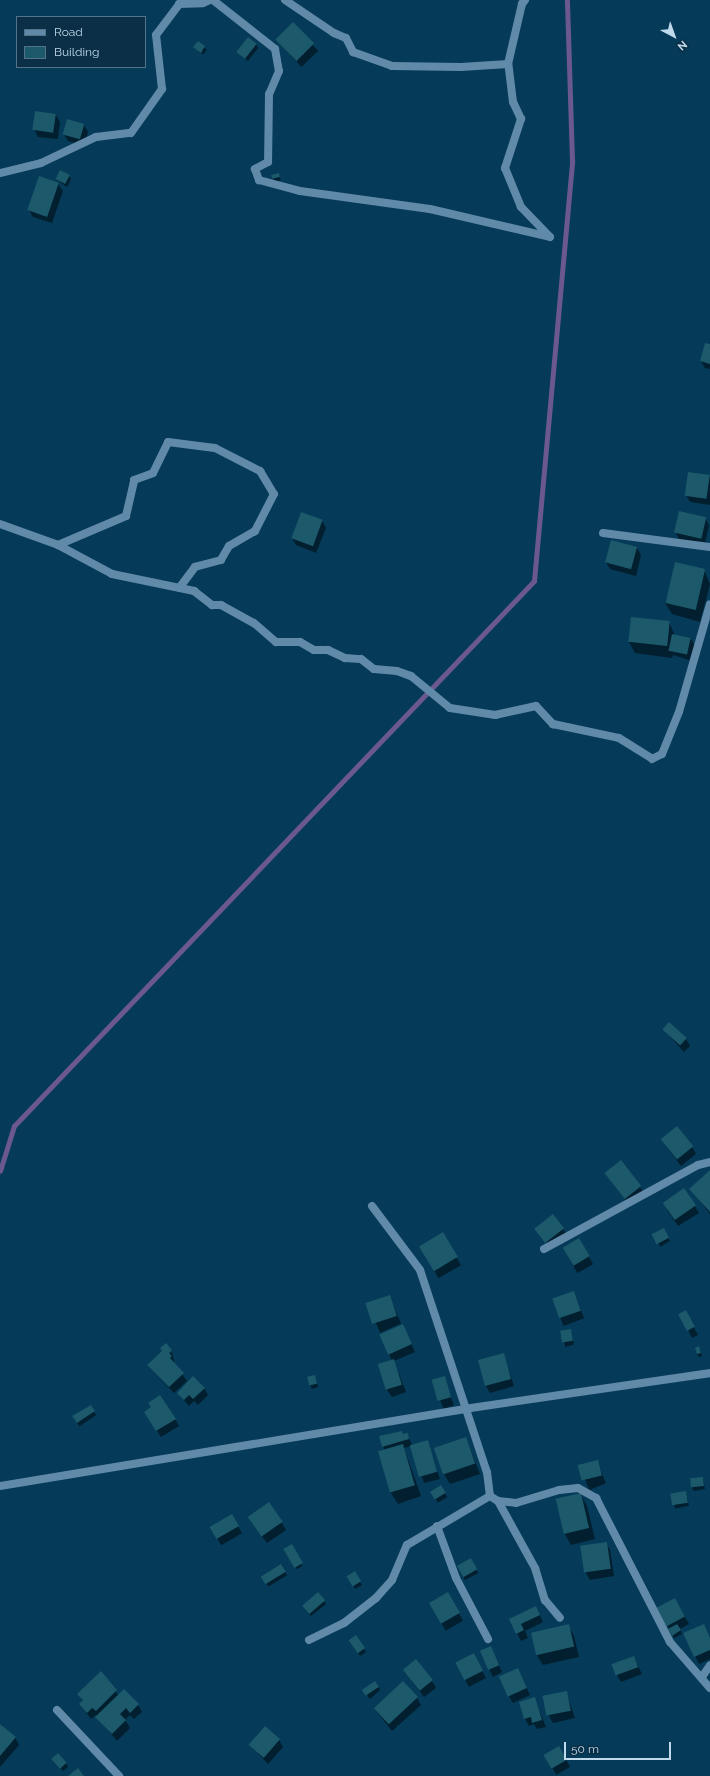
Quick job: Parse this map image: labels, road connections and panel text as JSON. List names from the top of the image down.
{
  "legend": ["Road", "Building"],
  "scale_bar": "50 m",
  "north": "bottom right"
}
